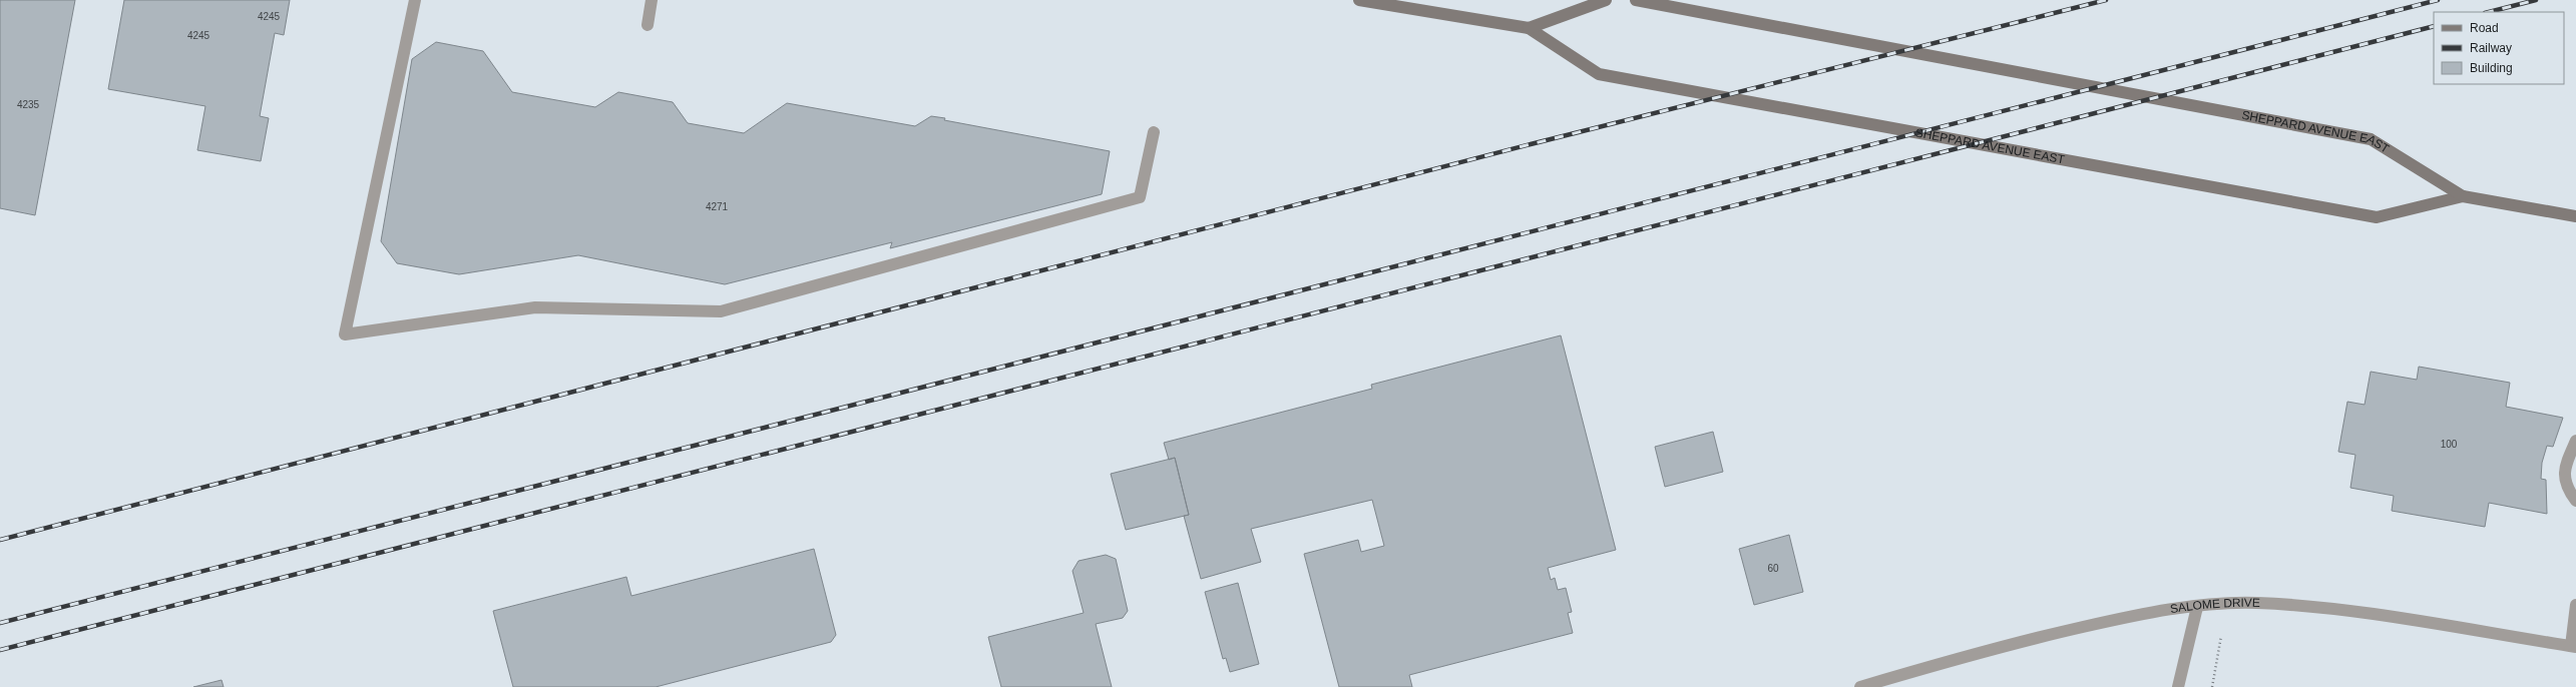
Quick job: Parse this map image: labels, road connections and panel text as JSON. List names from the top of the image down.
{
  "streets": {
    "main road": ["SHEPPARD AVENUE EAST"],
    "street": ["SALOME DRIVE"]
  },
  "house_numbers": [
    "4245",
    "4245",
    "4235",
    "4271",
    "100",
    "60"
  ],
  "legend": ["Road", "Railway", "Building"]
}
